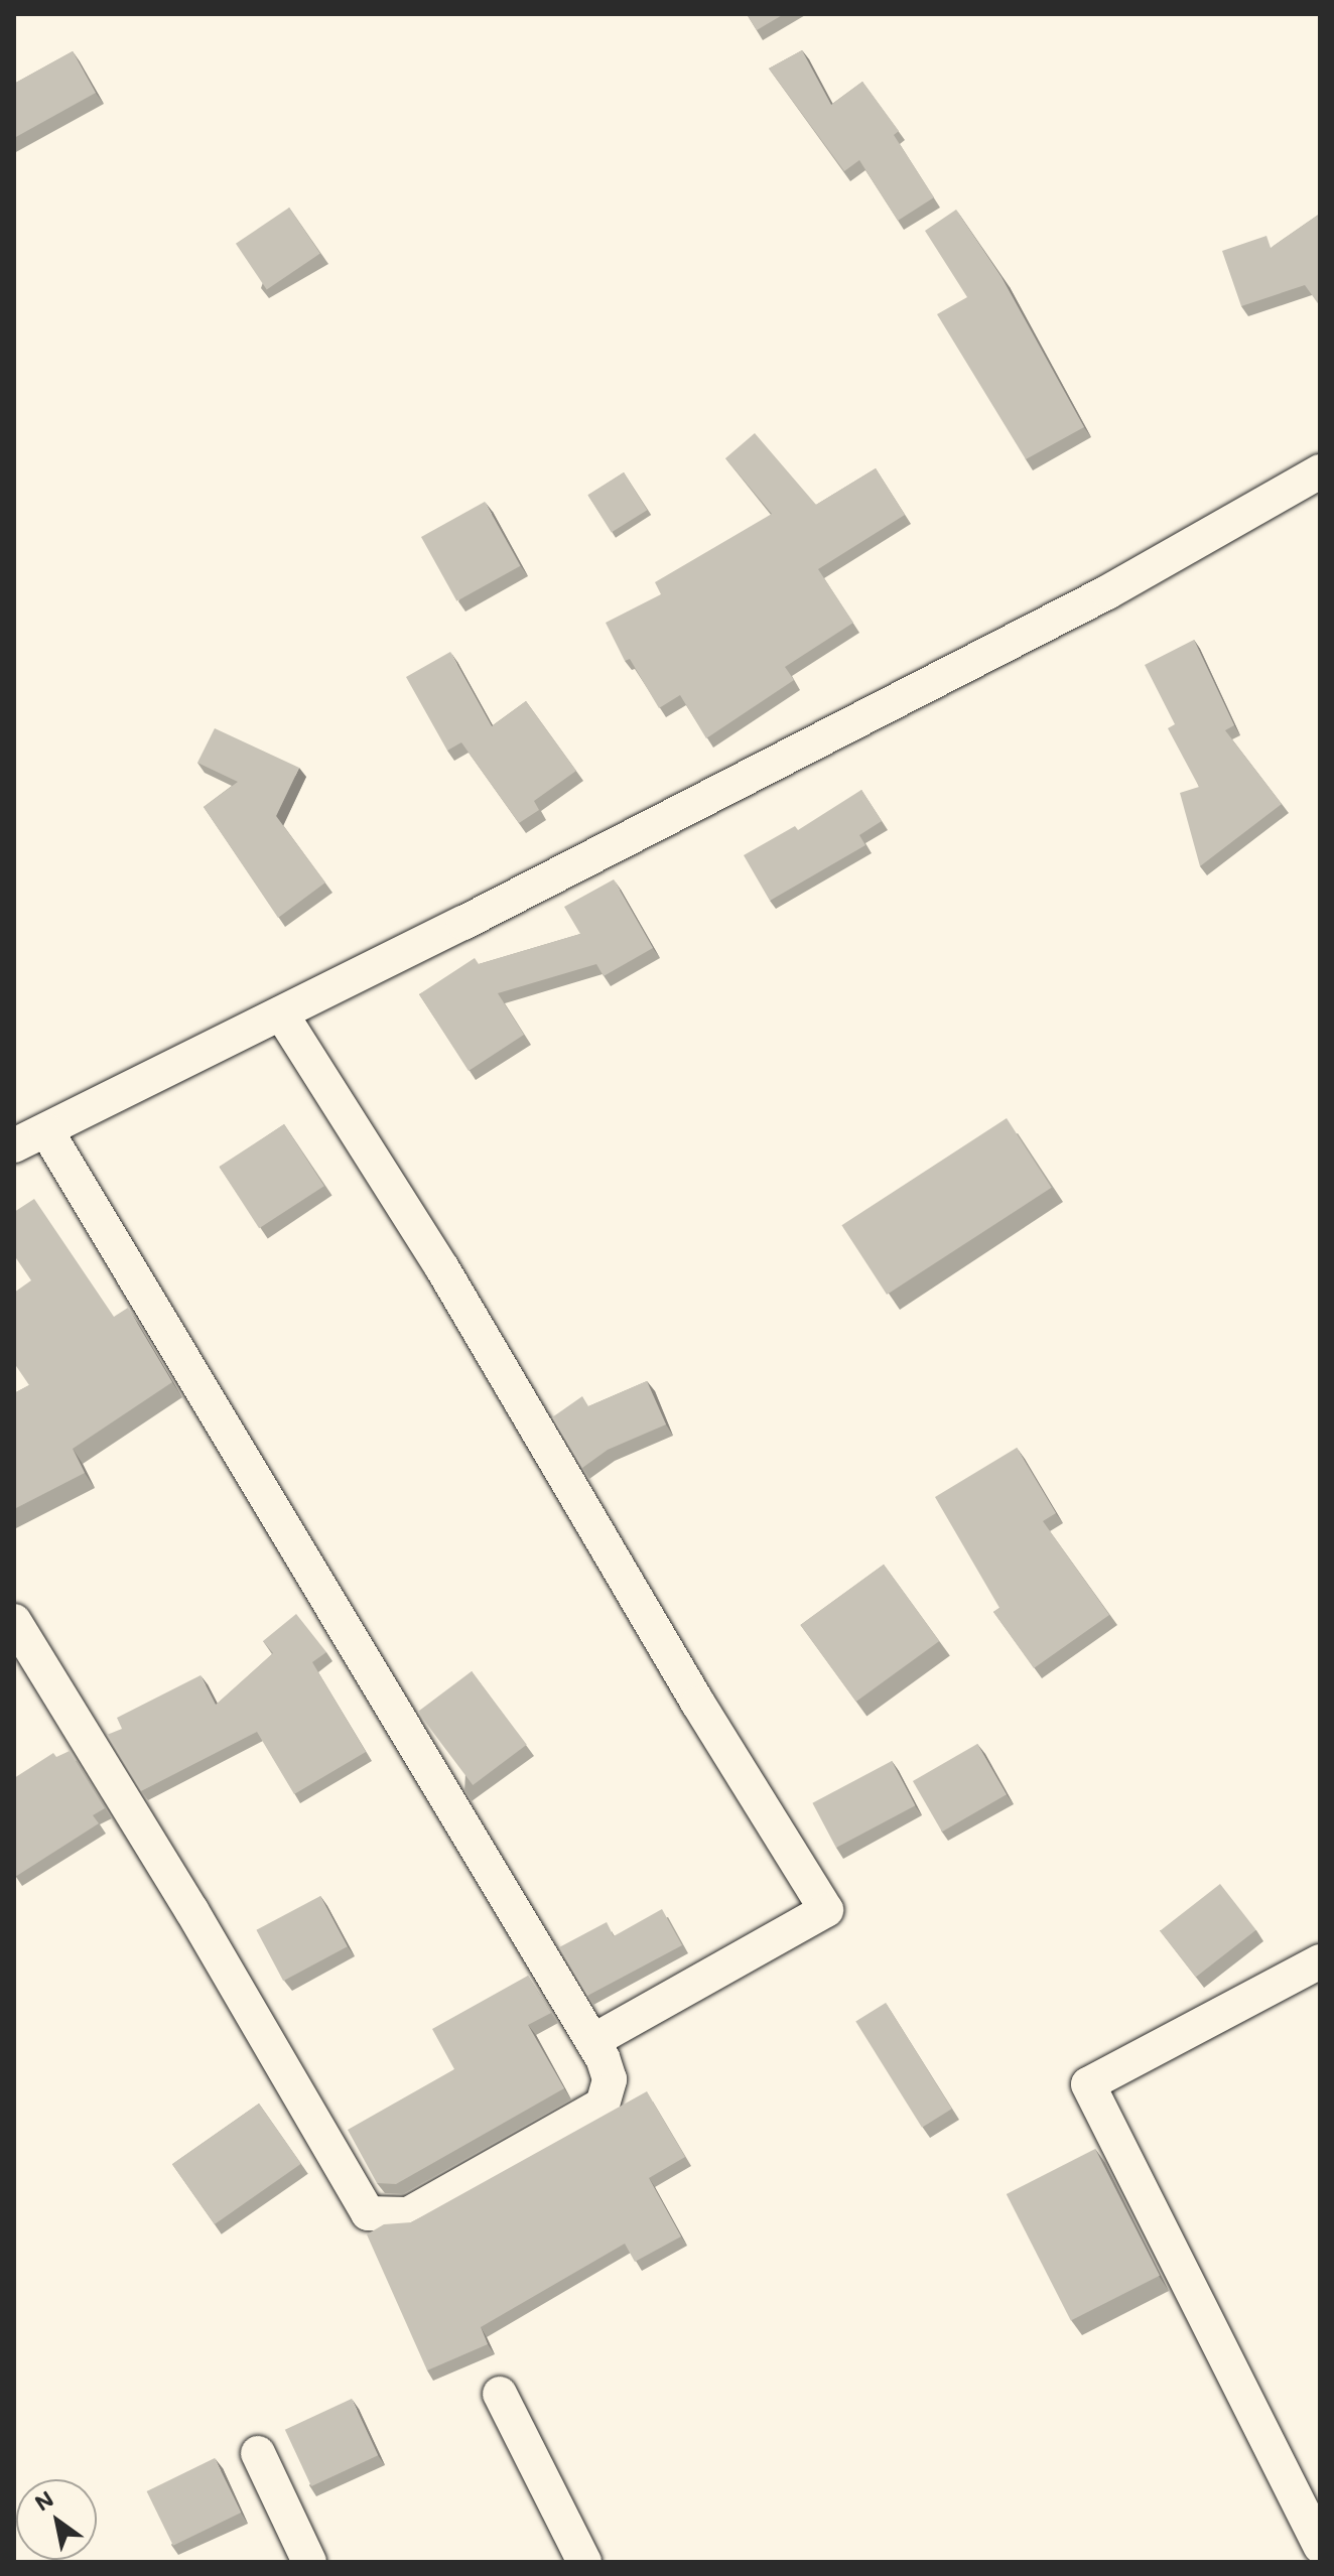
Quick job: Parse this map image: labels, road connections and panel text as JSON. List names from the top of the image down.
{
  "north": "top left"
}
